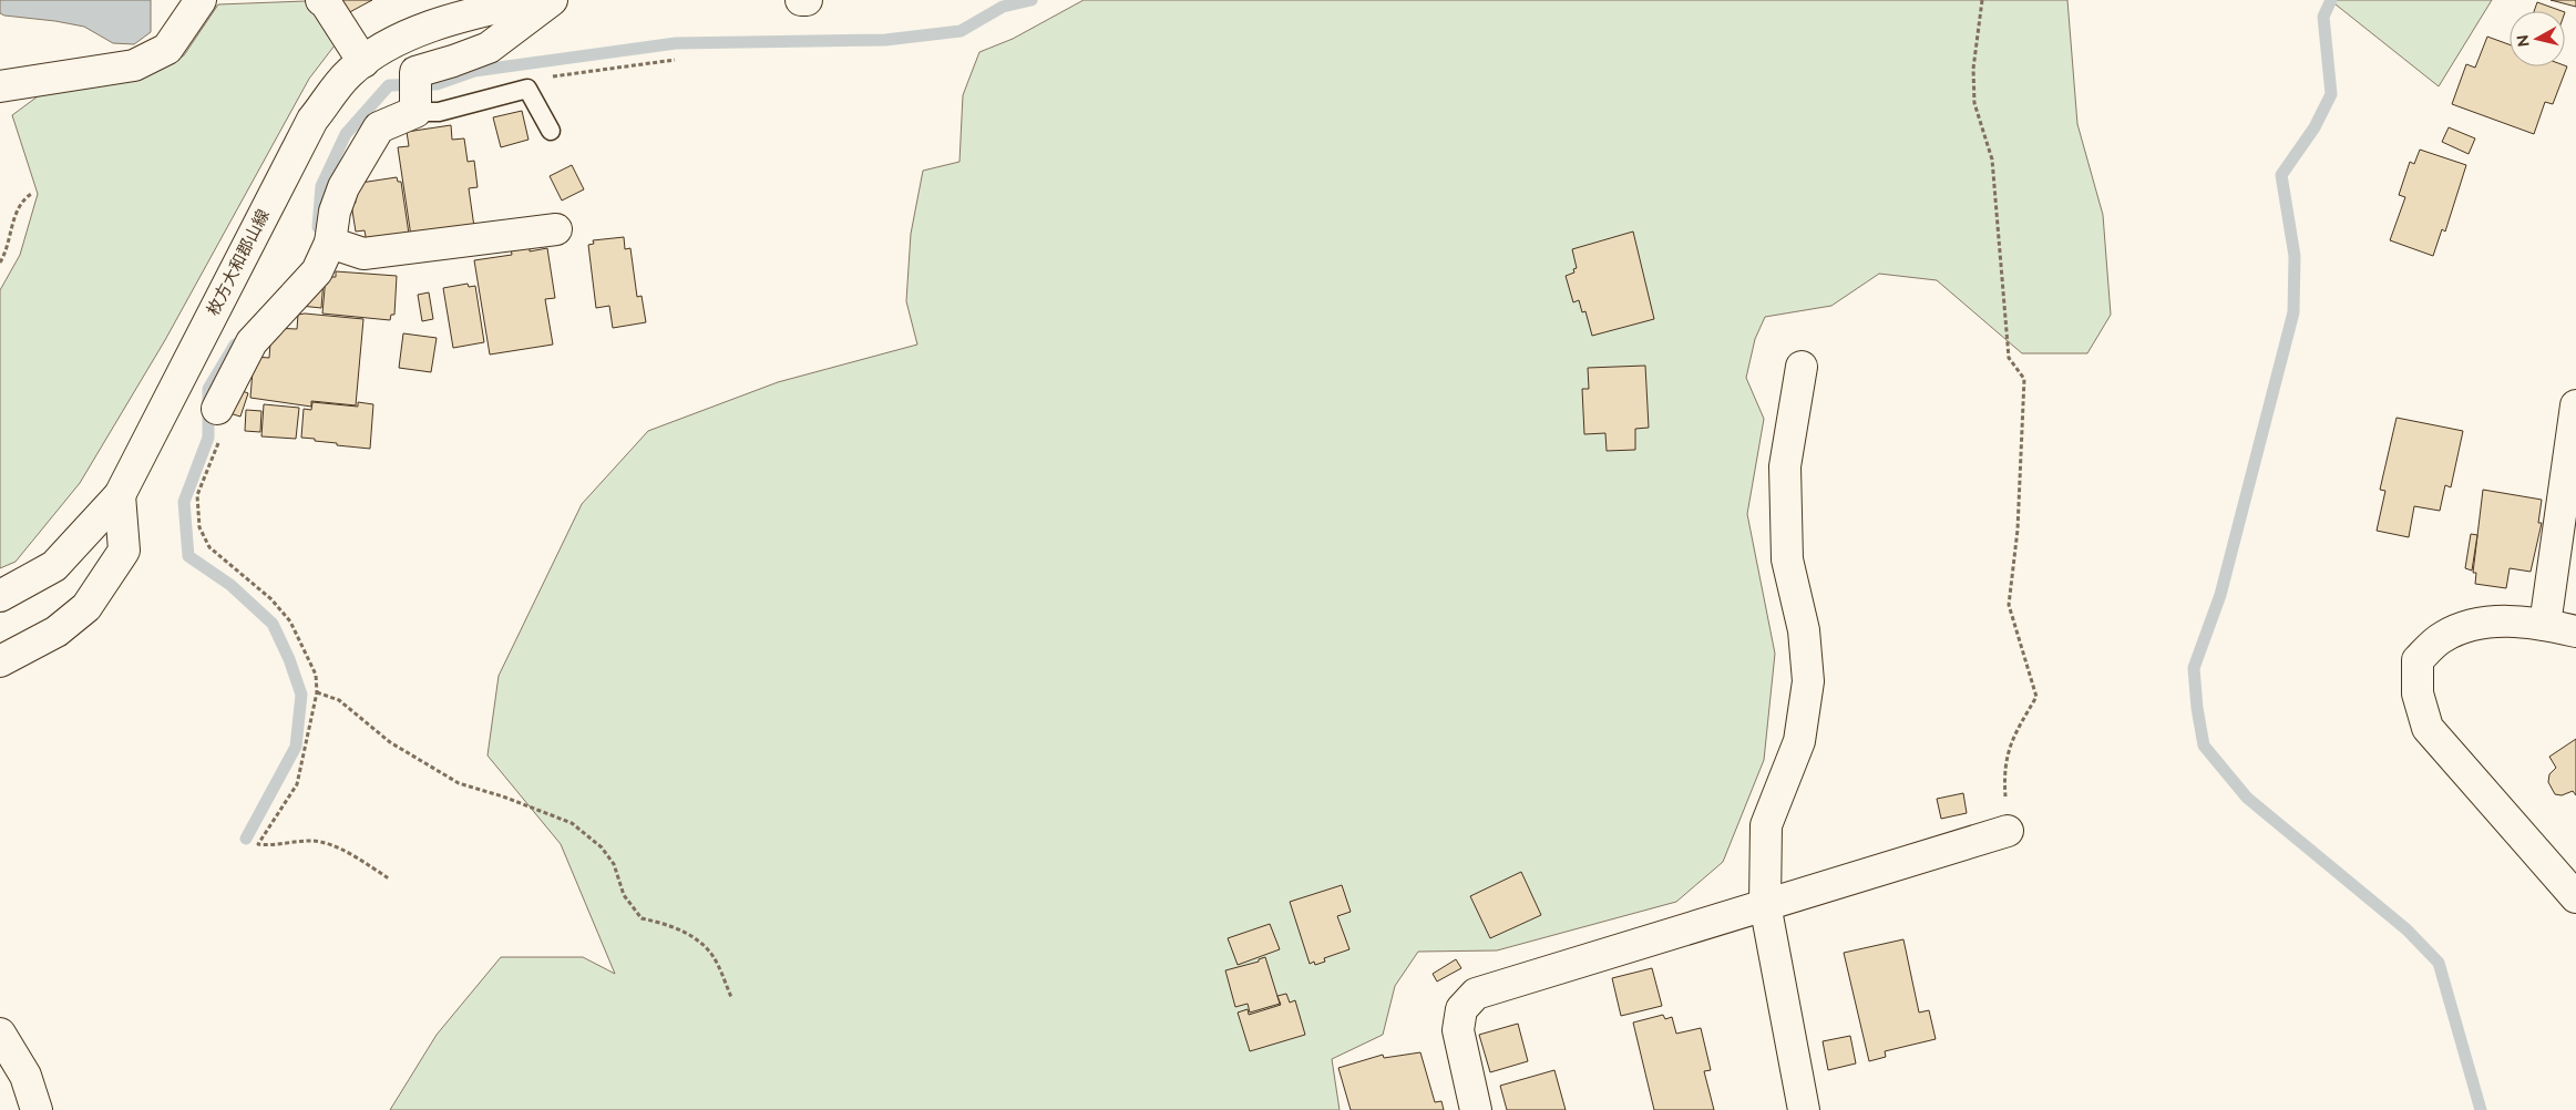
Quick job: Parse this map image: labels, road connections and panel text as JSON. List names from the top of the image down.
{
  "streets": {
    "street": ["枚方大和郡山線"]
  },
  "north": "left"
}
